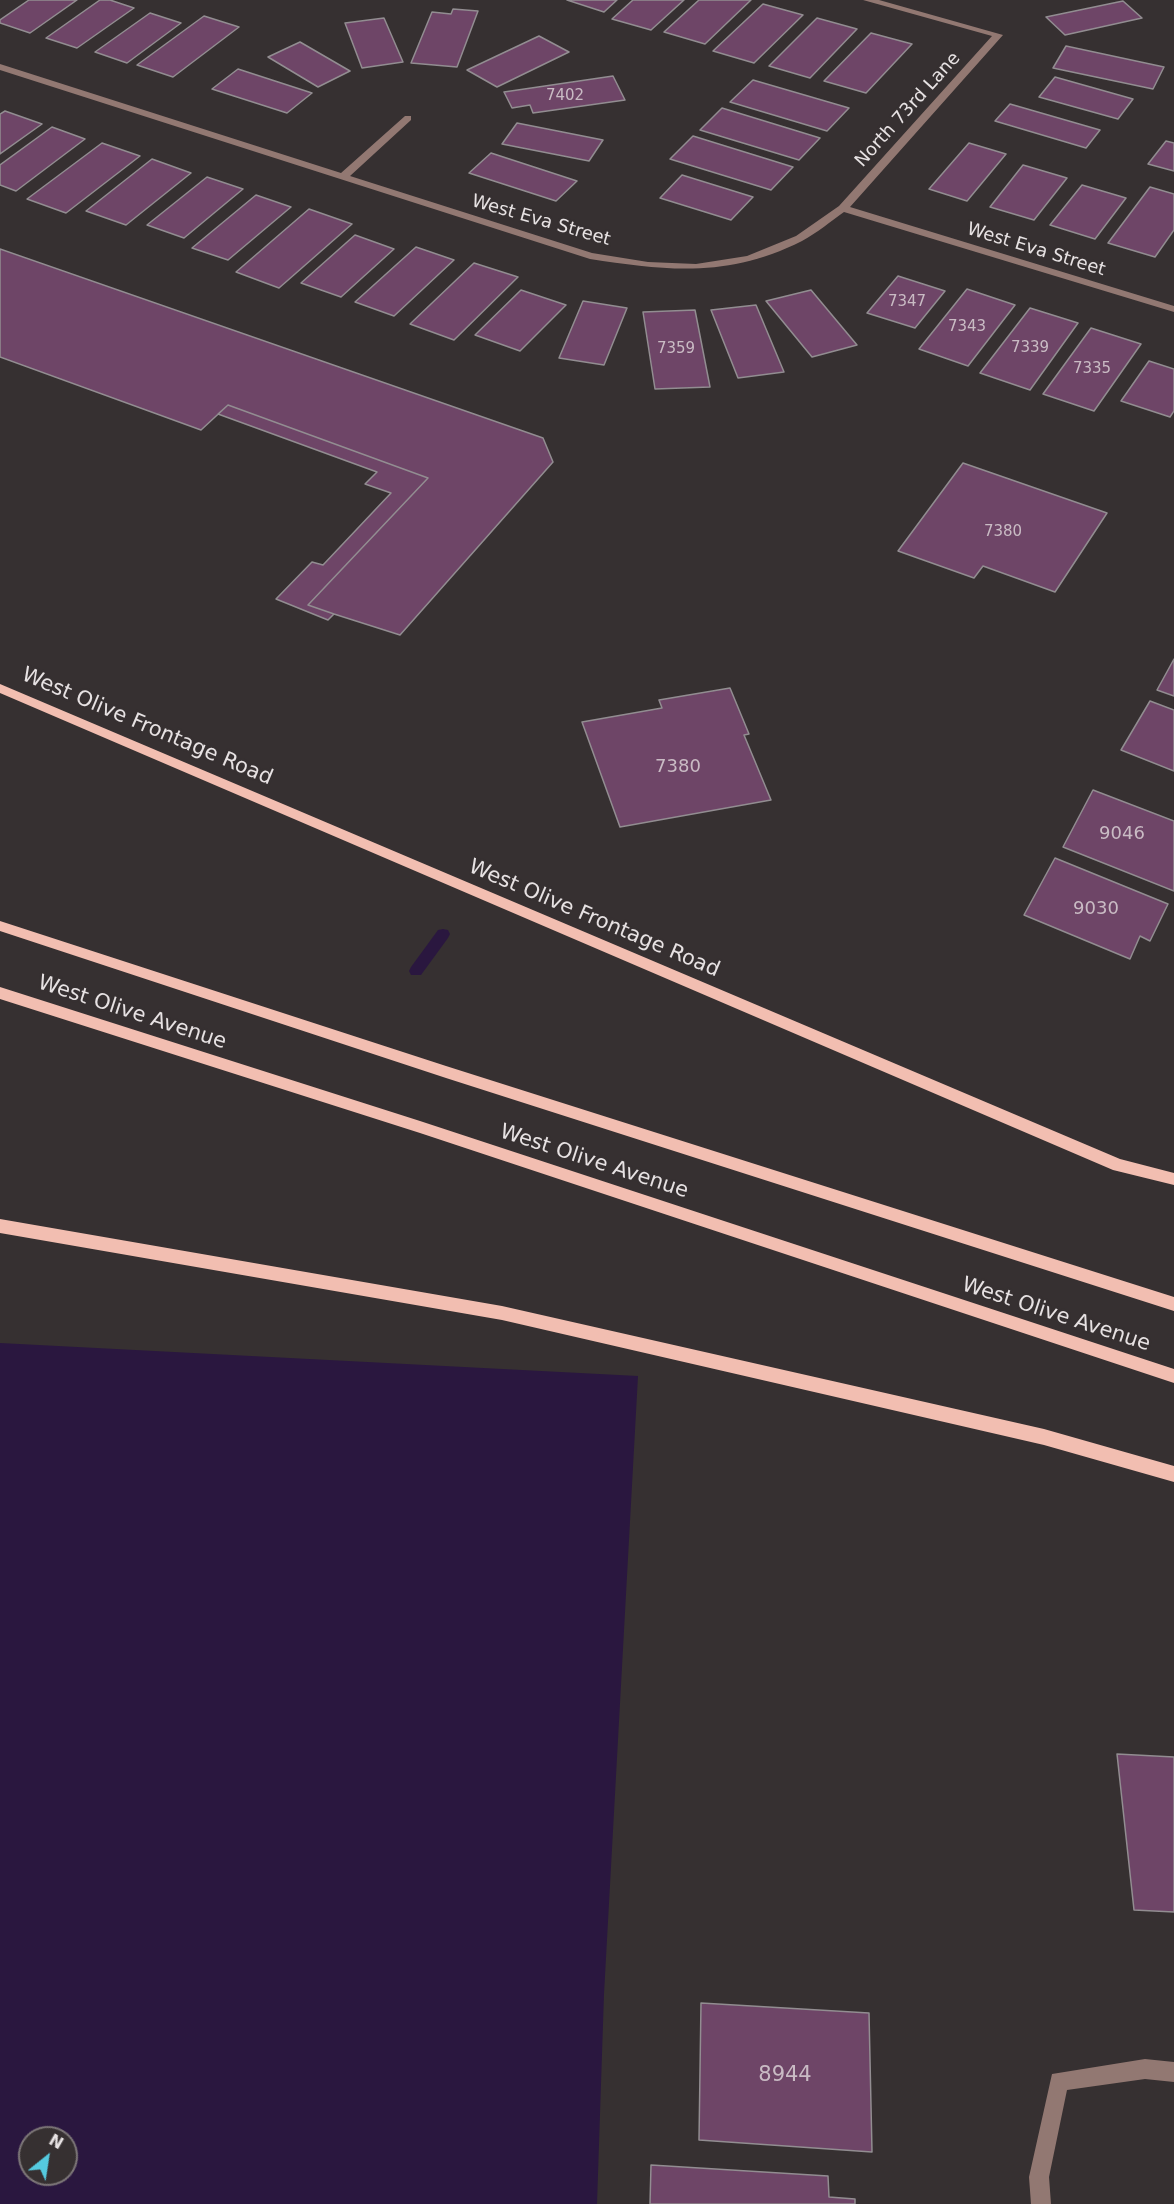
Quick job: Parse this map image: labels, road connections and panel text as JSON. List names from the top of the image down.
{
  "streets": {
    "main road": ["West Olive Frontage Road", "West Olive Avenue"],
    "street": ["North 73rd Lane", "West Eva Street"]
  },
  "crossings": [
    ["North 73rd Lane", "West Eva Street"]
  ],
  "house_numbers": [
    "7402",
    "7347",
    "7343",
    "7339",
    "7359",
    "7335",
    "7380",
    "7380",
    "9046",
    "9030",
    "8944"
  ],
  "north": "top right"
}
